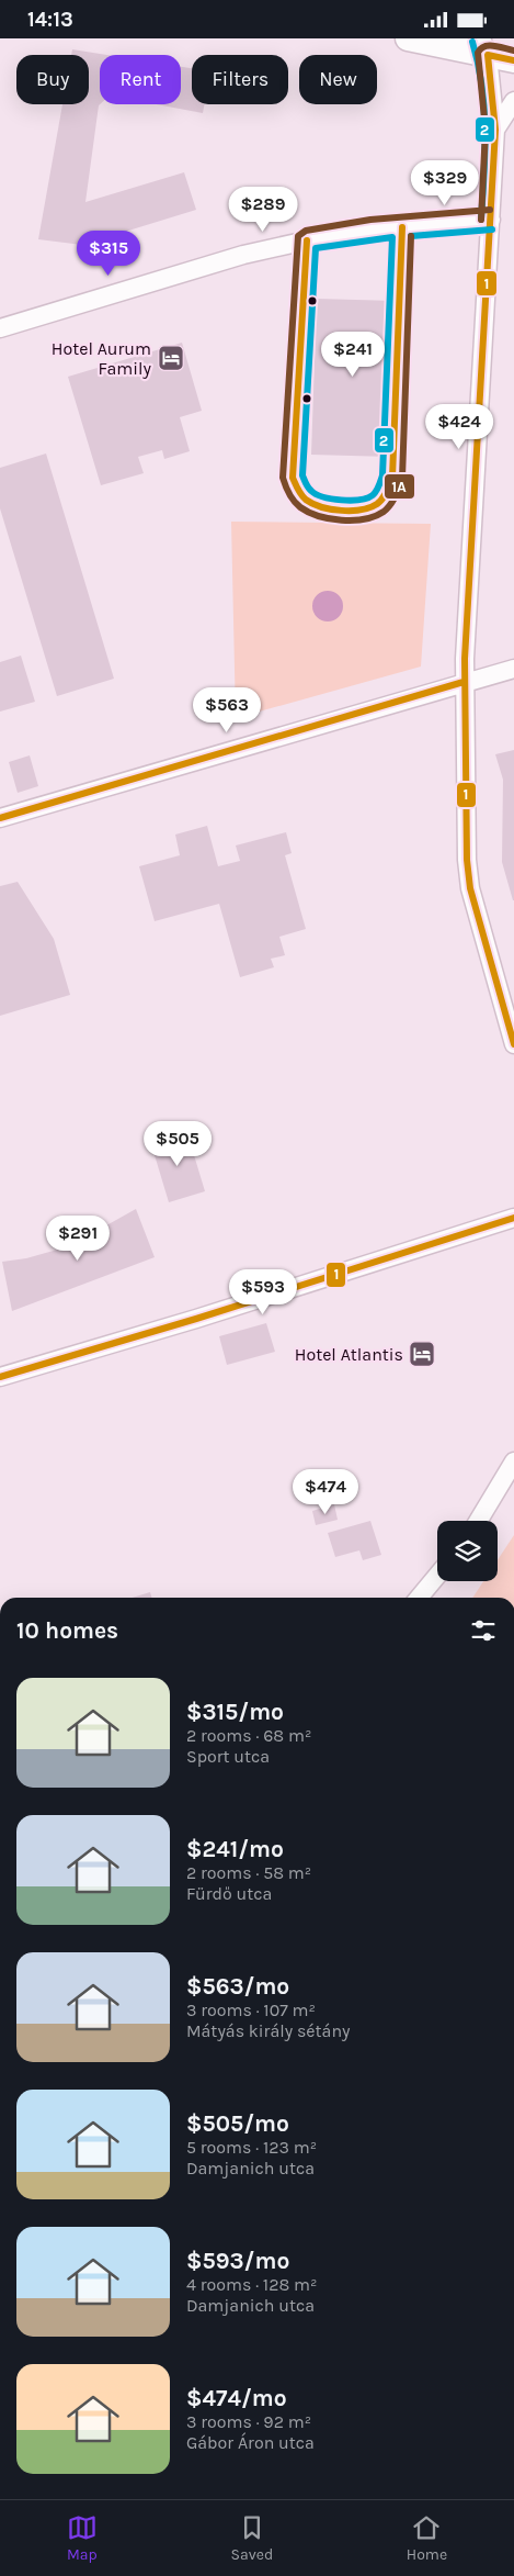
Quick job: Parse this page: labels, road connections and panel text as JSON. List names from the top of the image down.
{
  "places": {
    "hotel": ["Hotel Aurum Family", "Hotel Atlantis"]
  },
  "lines": ["transit line 2", "transit line 1A", "transit line 1"],
  "page": {
    "status": "14:13",
    "chip": [
      "Buy",
      "Rent",
      "Filters",
      "New"
    ],
    "price": [
      "$329",
      "$289",
      "$315",
      "$241",
      "$424",
      "$563",
      "$505",
      "$291",
      "$593",
      "$474"
    ],
    "heading": "10 homes",
    "list": [
      {
        "name": "$315/mo",
        "note": "2 rooms · 68 m² · Sport utca"
      },
      {
        "name": "$241/mo",
        "note": "2 rooms · 58 m² · Fürdő utca"
      },
      {
        "name": "$563/mo",
        "note": "3 rooms · 107 m² · Mátyás király sétány"
      },
      {
        "name": "$505/mo",
        "note": "5 rooms · 123 m² · Damjanich utca"
      },
      {
        "name": "$593/mo",
        "note": "4 rooms · 128 m² · Damjanich utca"
      },
      {
        "name": "$474/mo",
        "note": "3 rooms · 92 m² · Gábor Áron utca"
      }
    ],
    "tabs": ["Map", "Saved", "Home"]
  }
}
